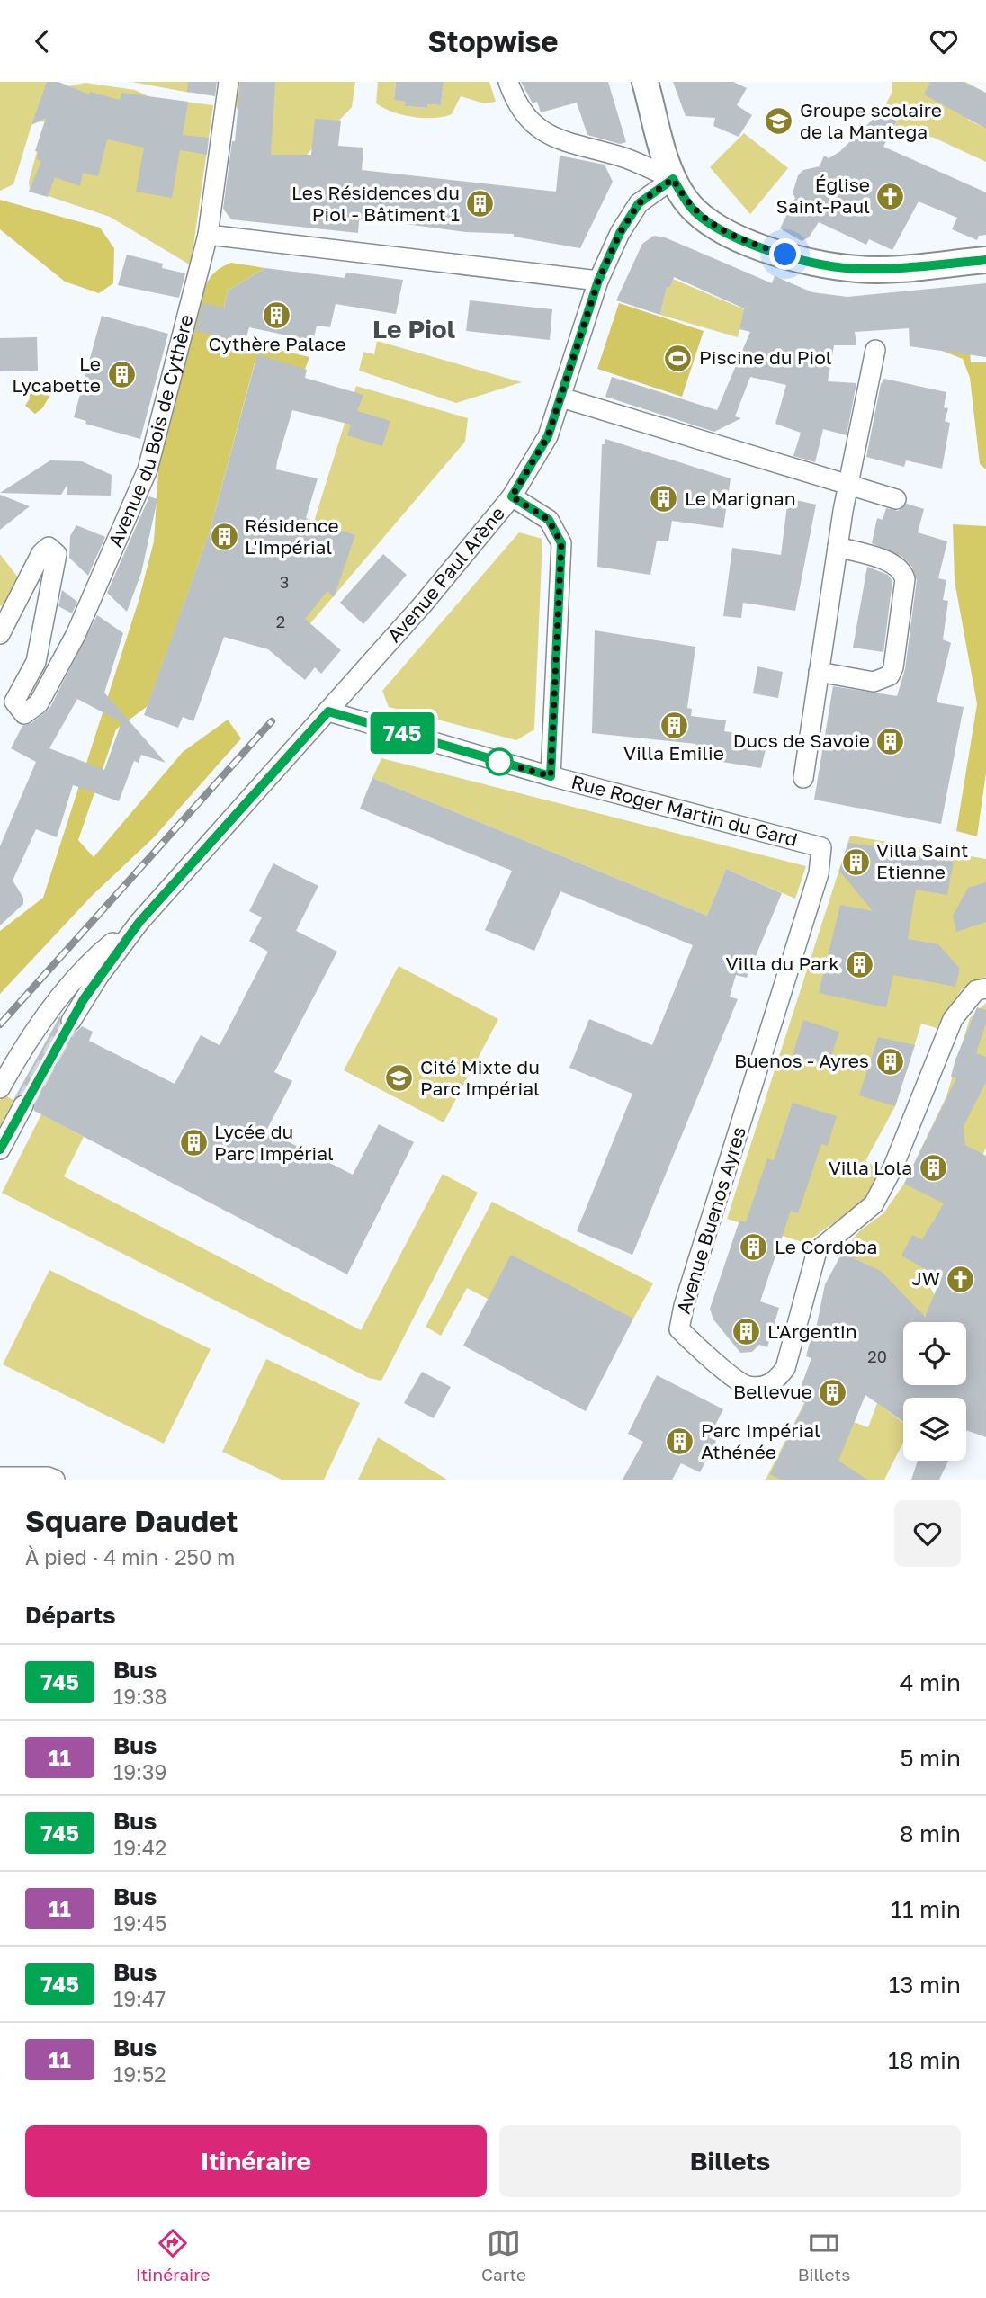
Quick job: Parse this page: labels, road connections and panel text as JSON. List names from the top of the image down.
{
  "streets": {
    "street": [
      "Avenue du Bois de Cythère",
      "Avenue Paul Arène",
      "Rue Roger Martin du Gard",
      "Avenue Buenos Ayres"
    ]
  },
  "crossings": [
    ["Avenue Paul Arène", "Rue Roger Martin du Gard"],
    ["Rue Roger Martin du Gard", "Avenue Buenos Ayres"]
  ],
  "districts": ["Le Piol"],
  "places": {
    "school or university": ["Groupe scolaire de la Mantega", "Cité Mixte du Parc Impérial"],
    "church": ["Église Saint-Paul", "JW"],
    "building": [
      "Les Résidences du Piol - Bâtiment 1",
      "Cythère Palace",
      "Le Lycabette",
      "Le Marignan",
      "Résidence L'Impérial",
      "Villa Emilie",
      "Ducs de Savoie",
      "Villa Saint Etienne",
      "Villa du Park",
      "Buenos - Ayres",
      "Lycée du Parc Impérial",
      "Villa Lola",
      "Le Cordoba",
      "L'Argentin",
      "Bellevue",
      "Parc Impérial Athénée"
    ],
    "sports": ["Piscine du Piol"]
  },
  "lines": ["bus line 745"],
  "house_numbers": ["3", "2", "20"],
  "page": {
    "header": "Stopwise",
    "on_map": "745",
    "heading": [
      ["Square Daudet", "À pied · 4 min · 250 m"],
      "Départs"
    ],
    "list": [
      {
        "mark": "745",
        "name": "Bus",
        "note": "19:38",
        "value": "4 min"
      },
      {
        "mark": "11",
        "name": "Bus",
        "note": "19:39",
        "value": "5 min"
      },
      {
        "mark": "745",
        "name": "Bus",
        "note": "19:42",
        "value": "8 min"
      },
      {
        "mark": "11",
        "name": "Bus",
        "note": "19:45",
        "value": "11 min"
      },
      {
        "mark": "745",
        "name": "Bus",
        "note": "19:47",
        "value": "13 min"
      },
      {
        "mark": "11",
        "name": "Bus",
        "note": "19:52",
        "value": "18 min"
      }
    ],
    "buttons": ["Itinéraire", "Billets"],
    "tabs": ["Itinéraire", "Carte", "Billets"]
  }
}
